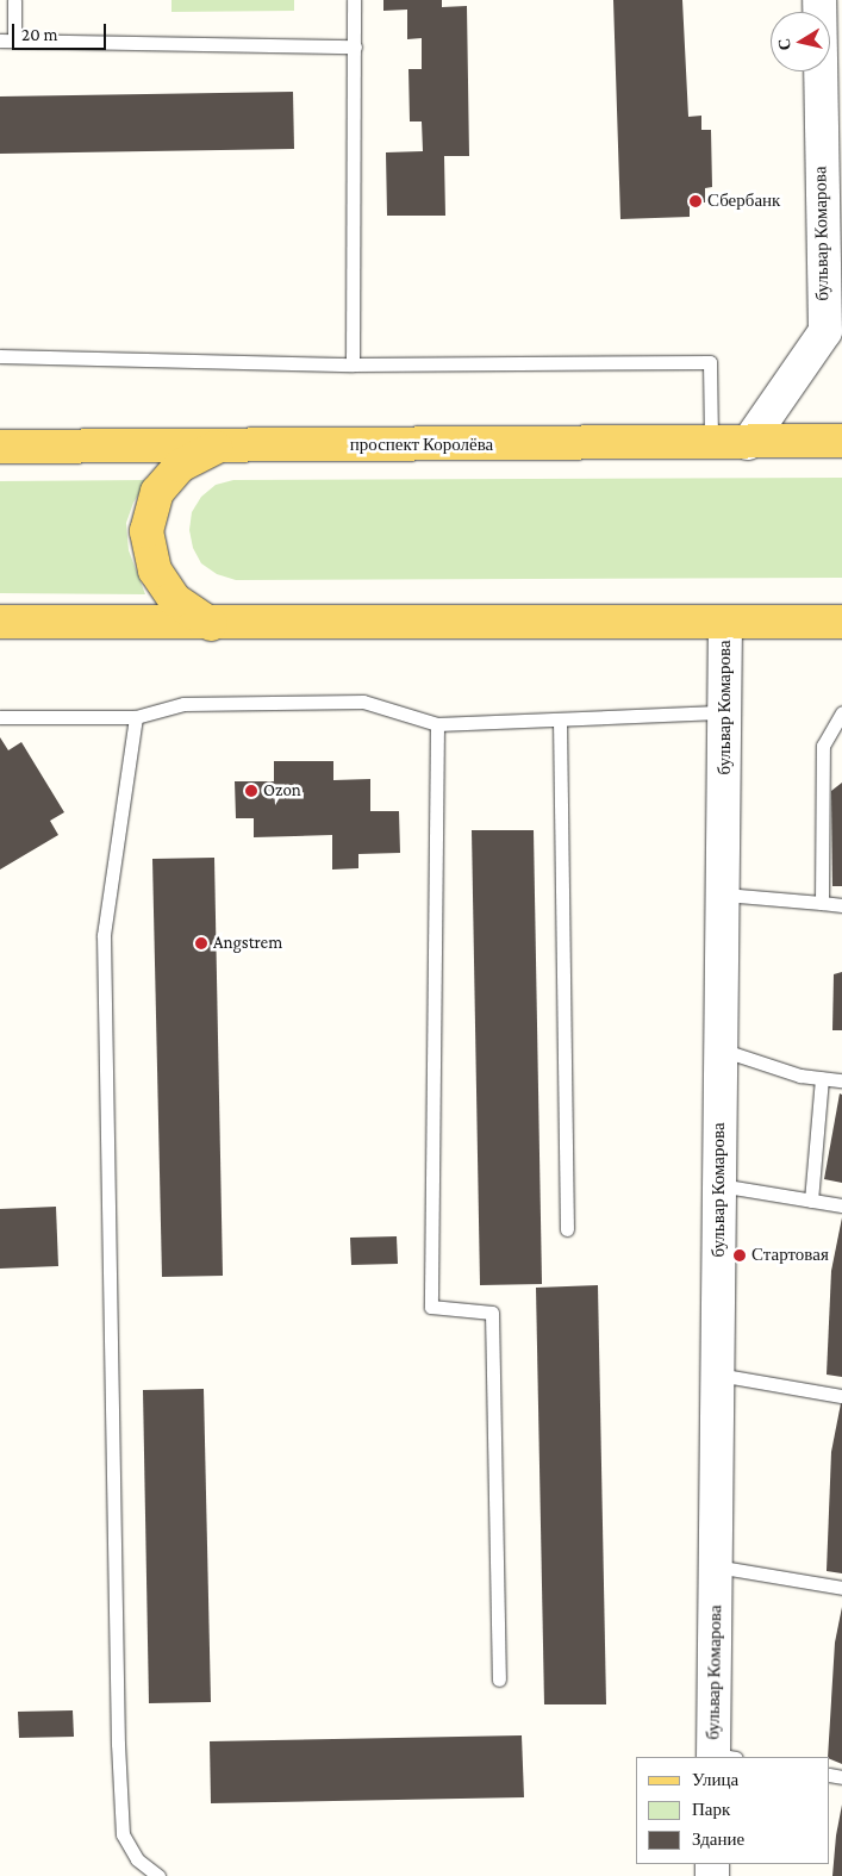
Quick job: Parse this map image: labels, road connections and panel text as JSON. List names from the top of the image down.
{
  "streets": {
    "main road": ["проспект Королёва"],
    "street": ["бульвар Комарова"]
  },
  "crossings": [
    ["бульвар Комарова", "проспект Королёва"]
  ],
  "places": [
    "Сбербанк",
    "Ozon",
    "Angstrem",
    "Стартовая"
  ],
  "legend": ["Улица", "Парк", "Здание"],
  "scale_bar": "20 m",
  "north": "left"
}
